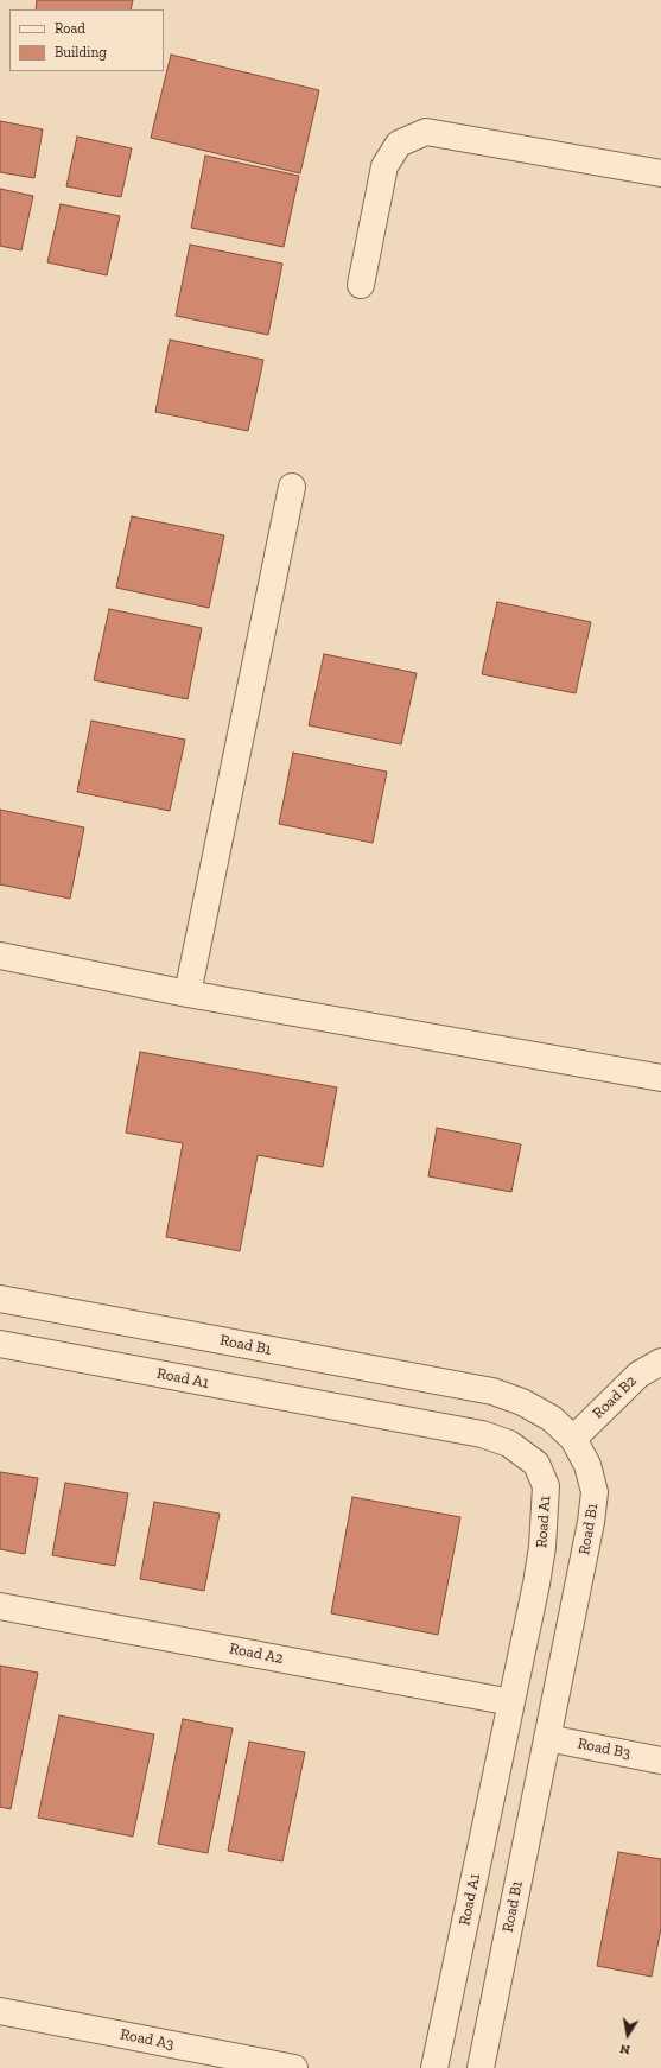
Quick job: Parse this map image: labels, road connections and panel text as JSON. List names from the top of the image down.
{
  "streets": {
    "street": [
      "Road B1",
      "Road A1",
      "Road B2",
      "Road A2",
      "Road B3",
      "Road A3"
    ]
  },
  "crossings": [
    ["Road B1", "Road B2"],
    ["Road B1", "Road B3"],
    ["Road A1", "Road A2"]
  ],
  "legend": ["Road", "Building"],
  "north": "bottom"
}
